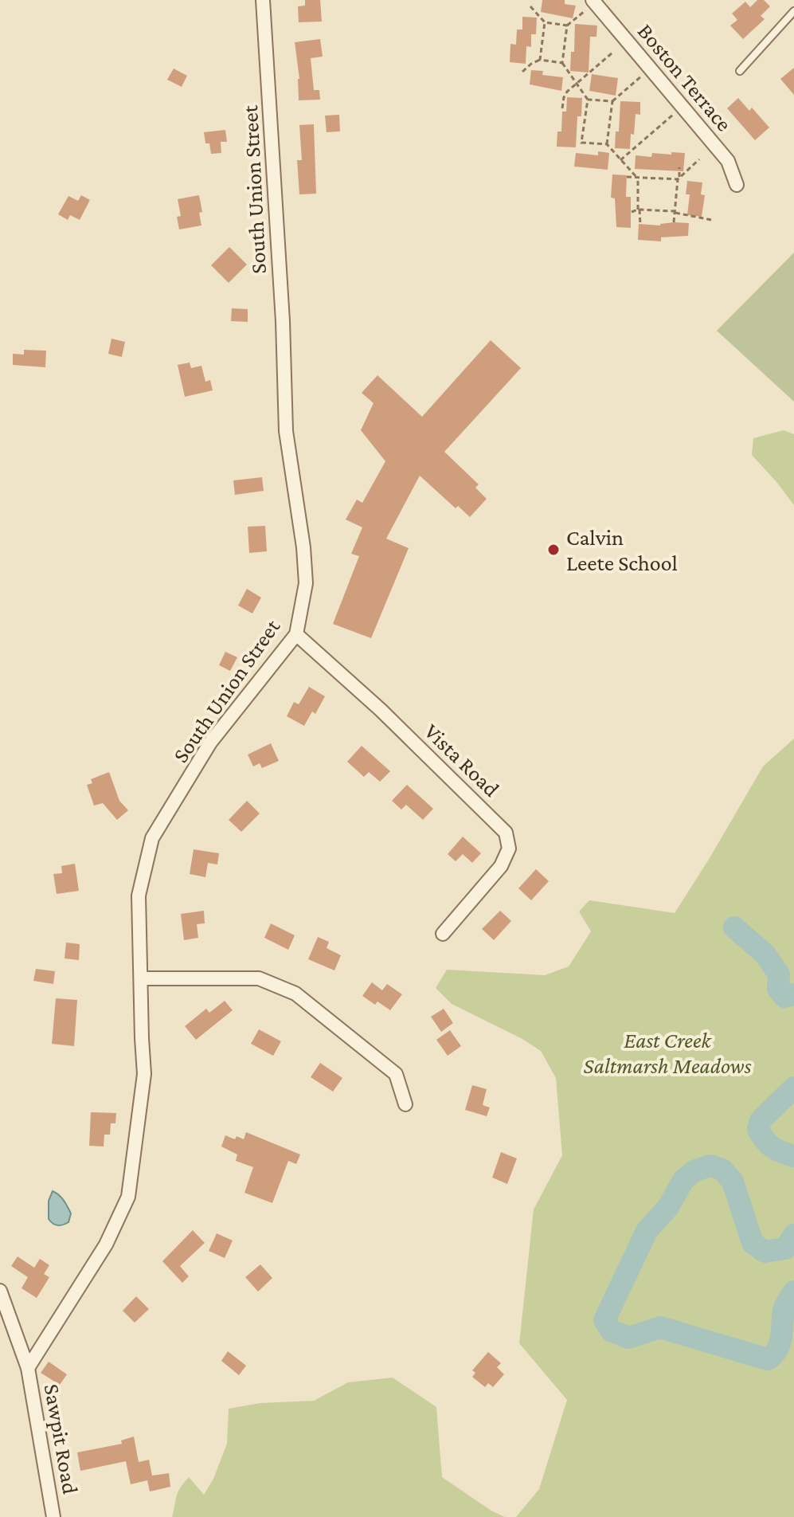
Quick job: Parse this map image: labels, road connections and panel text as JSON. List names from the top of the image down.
{
  "streets": {
    "street": [
      "Boston Terrace",
      "South Union Street",
      "Vista Road",
      "Sawpit Road"
    ]
  },
  "crossings": [
    ["South Union Street", "Vista Road"],
    ["South Union Street", "Sawpit Road"]
  ],
  "parks": ["East Creek Saltmarsh Meadows"],
  "places": ["Calvin Leete School"]
}
